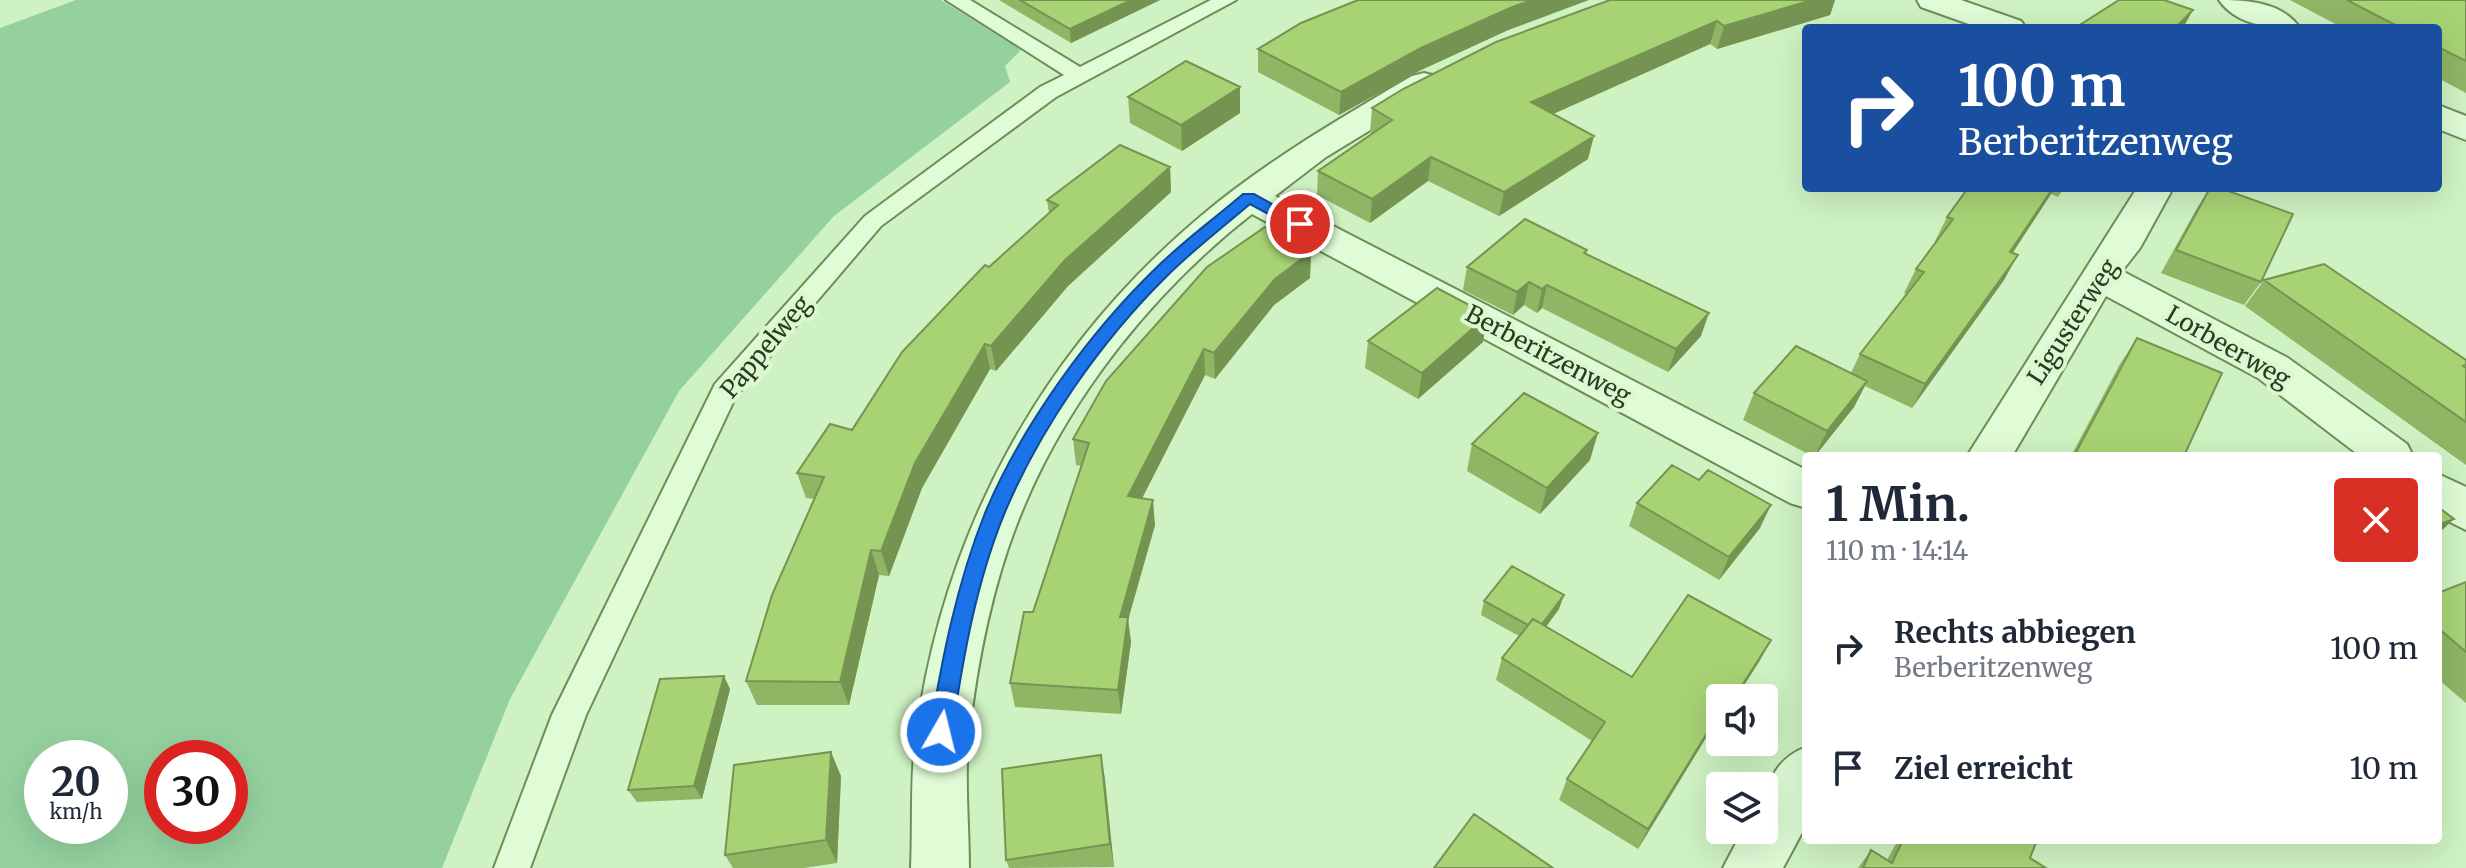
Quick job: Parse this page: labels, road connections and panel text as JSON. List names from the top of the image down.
{
  "streets": {
    "street": ["Ligusterweg", "Lorbeerweg", "Berberitzenweg"],
    "lane": ["Pappelweg"]
  },
  "crossings": [
    ["Ligusterweg", "Lorbeerweg"]
  ],
  "page": {
    "turn": ["100 m", "Berberitzenweg"],
    "heading": ["1 Min.", "110 m · 14:14"],
    "list": [
      {
        "name": "Rechts abbiegen",
        "note": "Berberitzenweg",
        "value": "100 m"
      },
      {
        "name": "Ziel erreicht",
        "value": "10 m"
      }
    ],
    "speed": "20 km/h",
    "limit": "30"
  }
}
